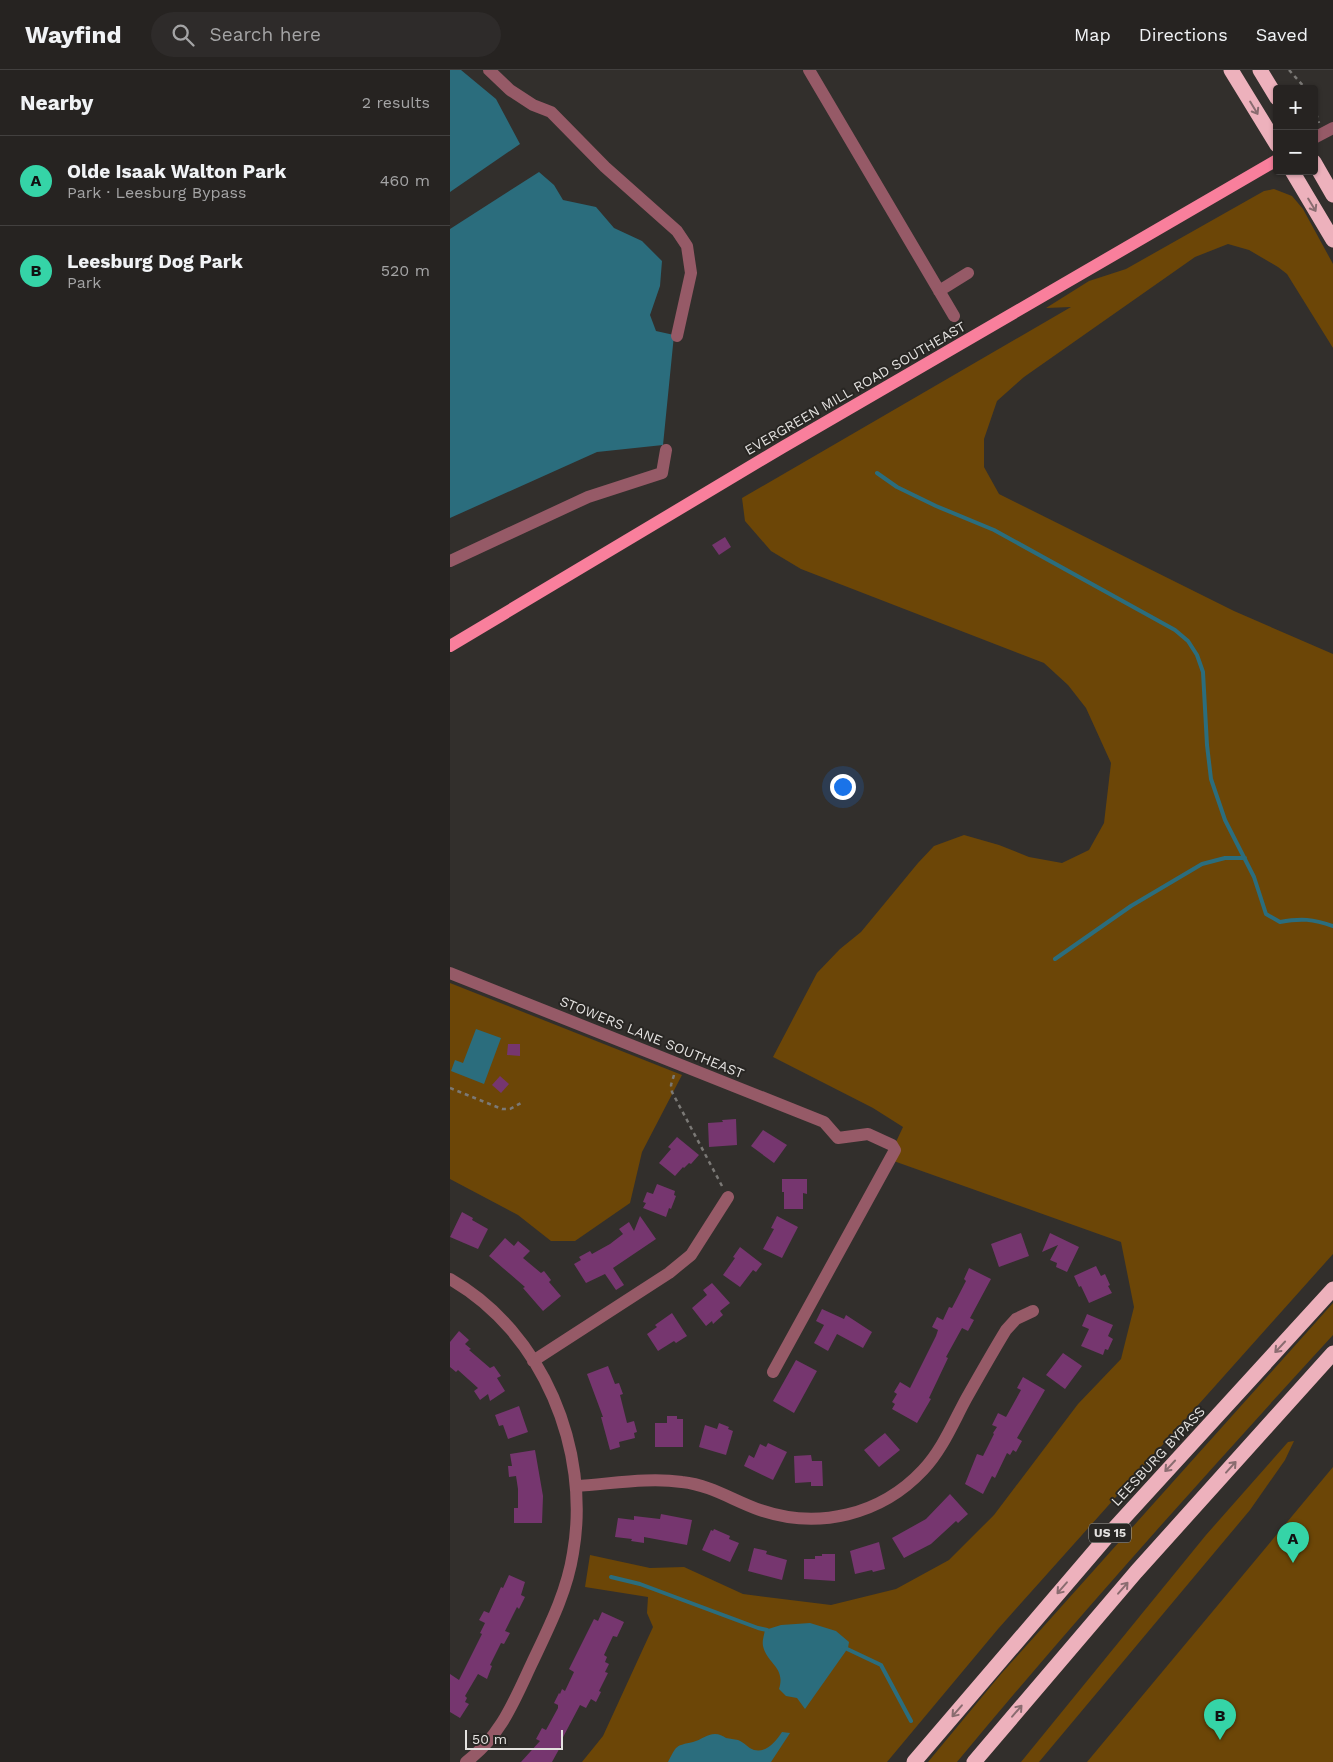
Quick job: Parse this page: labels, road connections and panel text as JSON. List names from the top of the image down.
{
  "streets": {
    "highway": ["LEESBURG BYPASS", "US 15"],
    "main road": ["EVERGREEN MILL ROAD SOUTHEAST"],
    "street": ["STOWERS LANE SOUTHEAST"]
  },
  "scale_bar": "50 m",
  "page": {
    "header": "Wayfind",
    "search": "Search here",
    "nav": ["Map", "Directions", "Saved"],
    "heading": ["Nearby", "2 results"],
    "map_buttons": ["+", "−"],
    "list": [
      {
        "mark": "A",
        "name": "Olde Isaak Walton Park",
        "note": "Park · Leesburg Bypass",
        "value": "460 m"
      },
      {
        "mark": "B",
        "name": "Leesburg Dog Park",
        "note": "Park",
        "value": "520 m"
      }
    ],
    "pins": ["A", "B"],
    "scale": "50 m"
  }
}
